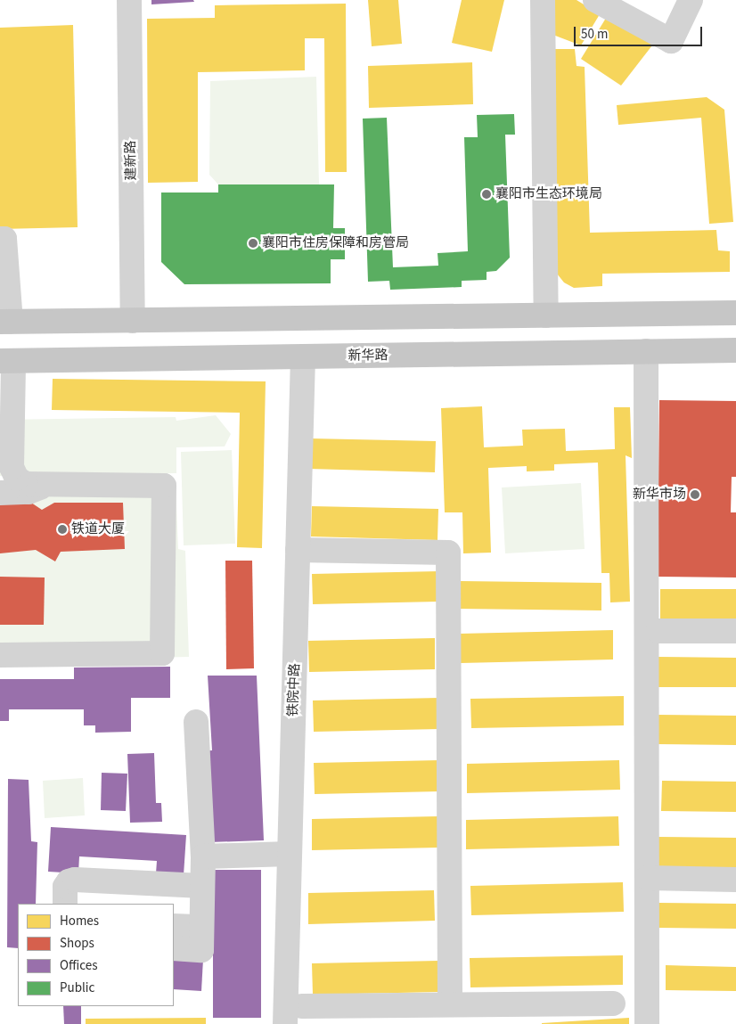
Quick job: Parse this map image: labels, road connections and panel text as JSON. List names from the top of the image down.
{
  "streets": {
    "main road": ["新华路"],
    "street": ["建新路", "铁院中路"]
  },
  "crossings": [
    ["新华路", "铁院中路"]
  ],
  "places": [
    "襄阳市生态环境局",
    "襄阳市住房保障和房管局",
    "新华市场",
    "铁道大厦"
  ],
  "legend": [
    "Homes",
    "Shops",
    "Offices",
    "Public"
  ],
  "scale_bar": "50 m"
}
